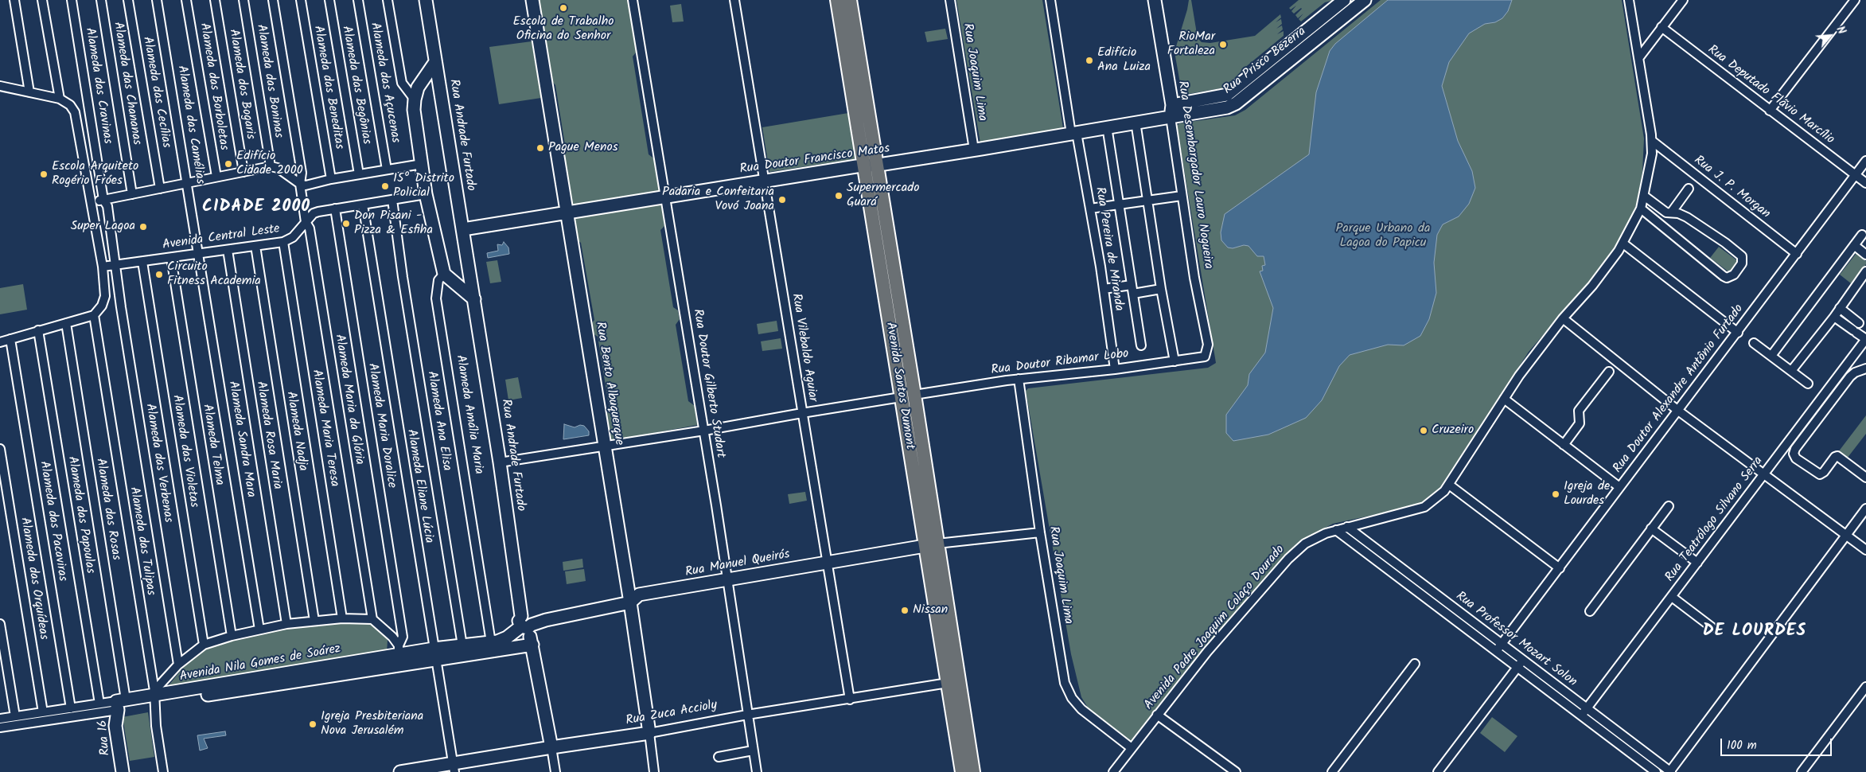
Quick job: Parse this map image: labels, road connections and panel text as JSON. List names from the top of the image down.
{
  "streets": {
    "main road": ["Avenida Santos Dumont"],
    "street": [
      "Rua Prisco Bezerra",
      "Rua Joaquim Lima",
      "Alameda das Boninas",
      "Alameda das Açucenas",
      "Alameda das Chananas",
      "Alameda dos Bogaris",
      "Alameda das Begônias",
      "Alameda das Cravinas",
      "Alameda das Borboletas",
      "Alameda das Beneditas",
      "Alameda das Cecílias",
      "Rua Deputado Flãvio Marcílio",
      "Alameda das Camélias",
      "Rua Andrade Furtado",
      "Rua Doutor Francisco Matos",
      "Rua Desembargador Lauro Nogueira",
      "Rua J. P. Morgan",
      "Avenida Central Leste",
      "Rua Pereira de Miranda",
      "Rua Vilebaldo Aguiar",
      "Rua Doutor Ribamar Lobo",
      "Rua Bento Albuquerque",
      "Rua Doutor Gilberto Studart",
      "Rua Doutor Alexandre Antônio Furtado",
      "Alameda Maria da Glória",
      "Alameda Amália Maria",
      "Alameda Ana Elisa",
      "Alameda Maria Doralice",
      "Alameda Maria Teresa",
      "Alameda Nadja",
      "Alameda Rosa Maria",
      "Alameda Sandra Mara",
      "Alameda Telma",
      "Alameda das Violetas",
      "Alameda das Verbenas",
      "Alameda Eliane Lúcia",
      "Alameda das Rosas",
      "Alameda das Papoulas",
      "Rua Teatrólogo Silvano Serra",
      "Alameda das Pacaviras",
      "Alameda das Tulipas",
      "Rua Manuel Queirós",
      "Alameda das Orquídeas",
      "Avenida Padre Joaquim Colaço Dourado",
      "Rua Professor Mozart Solon",
      "Avenida Nila Gomes de Soárez",
      "Rua Zuca Accioly",
      "Rua 16"
    ]
  },
  "crossings": [
    ["Rua Prisco Bezerra", "Rua Doutor Francisco Matos"],
    ["Rua Prisco Bezerra", "Rua Desembargador Lauro Nogueira"],
    ["Rua Joaquim Lima", "Rua Doutor Francisco Matos"],
    ["Rua Joaquim Lima", "Rua Doutor Ribamar Lobo"],
    ["Rua Joaquim Lima", "Avenida Padre Joaquim Colaço Dourado"],
    ["Alameda das Cravinas", "Avenida Central Leste"],
    ["Alameda das Cravinas", "Alameda das Verbenas"],
    ["Rua Deputado Flãvio Marcílio", "Rua Doutor Alexandre Antônio Furtado"],
    ["Alameda das Camélias", "Avenida Central Leste"],
    ["Alameda das Camélias", "Alameda Sandra Mara"],
    ["Rua Andrade Furtado", "Rua Doutor Francisco Matos"],
    ["Rua Andrade Furtado", "Rua Manuel Queirós"],
    ["Rua Andrade Furtado", "Avenida Nila Gomes de Soárez"],
    ["Rua Andrade Furtado", "Rua Zuca Accioly"],
    ["Rua Doutor Francisco Matos", "Rua Desembargador Lauro Nogueira"],
    ["Rua Doutor Francisco Matos", "Rua Pereira de Miranda"],
    ["Rua Doutor Francisco Matos", "Rua Vilebaldo Aguiar"],
    ["Rua Doutor Francisco Matos", "Rua Bento Albuquerque"],
    ["Rua Doutor Francisco Matos", "Rua Doutor Gilberto Studart"],
    ["Rua Doutor Francisco Matos", "Avenida Santos Dumont"],
    ["Rua Desembargador Lauro Nogueira", "Rua Doutor Ribamar Lobo"],
    ["Rua J. P. Morgan", "Rua Doutor Alexandre Antônio Furtado"],
    ["Rua J. P. Morgan", "Avenida Padre Joaquim Colaço Dourado"],
    ["Avenida Central Leste", "Alameda Maria da Glória"],
    ["Avenida Central Leste", "Alameda Ana Elisa"],
    ["Avenida Central Leste", "Alameda Maria Doralice"],
    ["Avenida Central Leste", "Alameda Maria Teresa"],
    ["Avenida Central Leste", "Alameda Nadja"],
    ["Avenida Central Leste", "Alameda Rosa Maria"],
    ["Avenida Central Leste", "Alameda Sandra Mara"],
    ["Avenida Central Leste", "Alameda Telma"],
    ["Avenida Central Leste", "Alameda das Violetas"],
    ["Avenida Central Leste", "Alameda das Verbenas"],
    ["Avenida Central Leste", "Alameda Eliane Lúcia"],
    ["Rua Pereira de Miranda", "Rua Doutor Ribamar Lobo"],
    ["Rua Vilebaldo Aguiar", "Rua Manuel Queirós"],
    ["Rua Vilebaldo Aguiar", "Rua Zuca Accioly"],
    ["Rua Doutor Ribamar Lobo", "Avenida Santos Dumont"],
    ["Rua Bento Albuquerque", "Rua Manuel Queirós"],
    ["Rua Bento Albuquerque", "Rua Zuca Accioly"],
    ["Rua Doutor Gilberto Studart", "Rua Manuel Queirós"],
    ["Rua Doutor Gilberto Studart", "Rua Zuca Accioly"],
    ["Avenida Santos Dumont", "Rua Manuel Queirós"],
    ["Avenida Santos Dumont", "Rua Zuca Accioly"],
    ["Rua Doutor Alexandre Antônio Furtado", "Rua Professor Mozart Solon"],
    ["Alameda Amália Maria", "Avenida Nila Gomes de Soárez"],
    ["Alameda Ana Elisa", "Avenida Nila Gomes de Soárez"],
    ["Alameda Maria Doralice", "Avenida Nila Gomes de Soárez"],
    ["Alameda Eliane Lúcia", "Avenida Nila Gomes de Soárez"],
    ["Alameda Eliane Lúcia", "Rua Zuca Accioly"],
    ["Alameda das Rosas", "Avenida Nila Gomes de Soárez"],
    ["Alameda das Rosas", "Rua 16"],
    ["Alameda das Papoulas", "Avenida Nila Gomes de Soárez"],
    ["Rua Teatrólogo Silvano Serra", "Rua Professor Mozart Solon"],
    ["Alameda das Pacaviras", "Avenida Nila Gomes de Soárez"],
    ["Alameda das Tulipas", "Avenida Nila Gomes de Soárez"],
    ["Rua Manuel Queirós", "Avenida Nila Gomes de Soárez"],
    ["Alameda das Orquídeas", "Avenida Nila Gomes de Soárez"],
    ["Avenida Padre Joaquim Colaço Dourado", "Rua Professor Mozart Solon"],
    ["Avenida Nila Gomes de Soárez", "Rua 16"]
  ],
  "districts": ["CIDADE 2000", "DE LOURDES"],
  "parks": ["Parque Urbano da Lagoa do Papicu"],
  "places": [
    "Escola de Trabalho Oficina do Senhor",
    "RioMar Fortaleza",
    "Edifício Ana Luiza",
    "Pague Menos",
    "Edifício Cidade 2000",
    "Escola Arquiteto Rogério Fróes",
    "15º Distrito Policial",
    "Supermercado Guará",
    "Padaria e Confeitaria Vovó Joana",
    "Don Pisani - Pizza & Esfiha",
    "Super Lagoa",
    "Circuito Fitness Academia",
    "Cruzeiro",
    "Igreja de Lourdes",
    "Nissan",
    "Igreja Presbiteriana Nova Jerusalém"
  ],
  "scale_bar": "100 m",
  "north": "top right"
}
